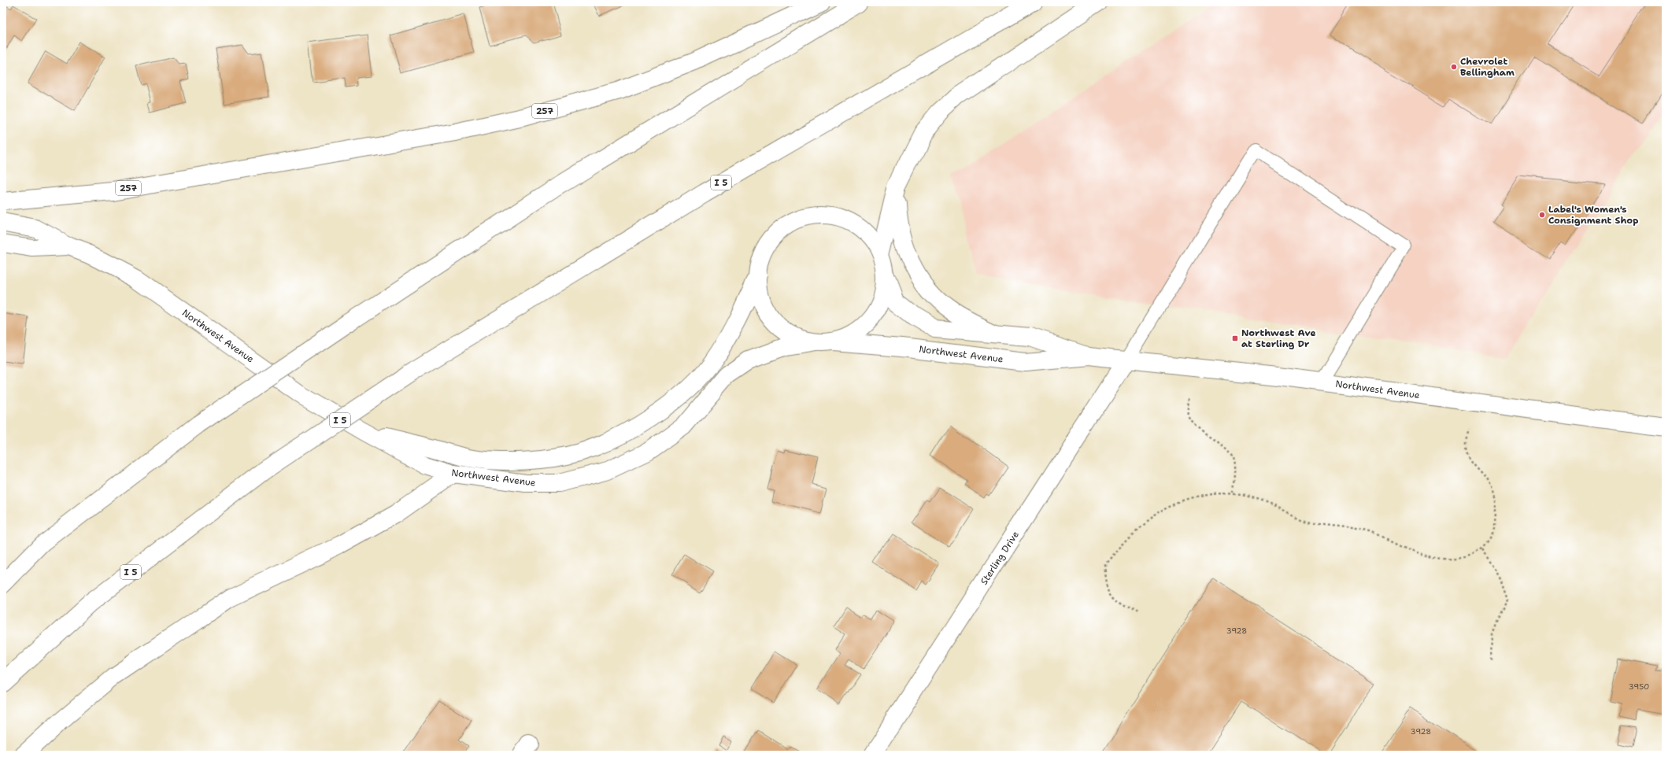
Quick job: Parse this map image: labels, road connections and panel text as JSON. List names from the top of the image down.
{
  "streets": {
    "main road": [
      "257",
      "I 5",
      "Northwest Avenue",
      "Sterling Drive"
    ]
  },
  "crossings": [
    ["Northwest Avenue", "Sterling Drive"]
  ],
  "places": {
    "other": ["Chevrolet Bellingham", "Label's Women's Consignment Shop"],
    "transit": ["Northwest Ave at Sterling Dr"]
  },
  "house_numbers": ["3928", "3950", "3928"]
}
